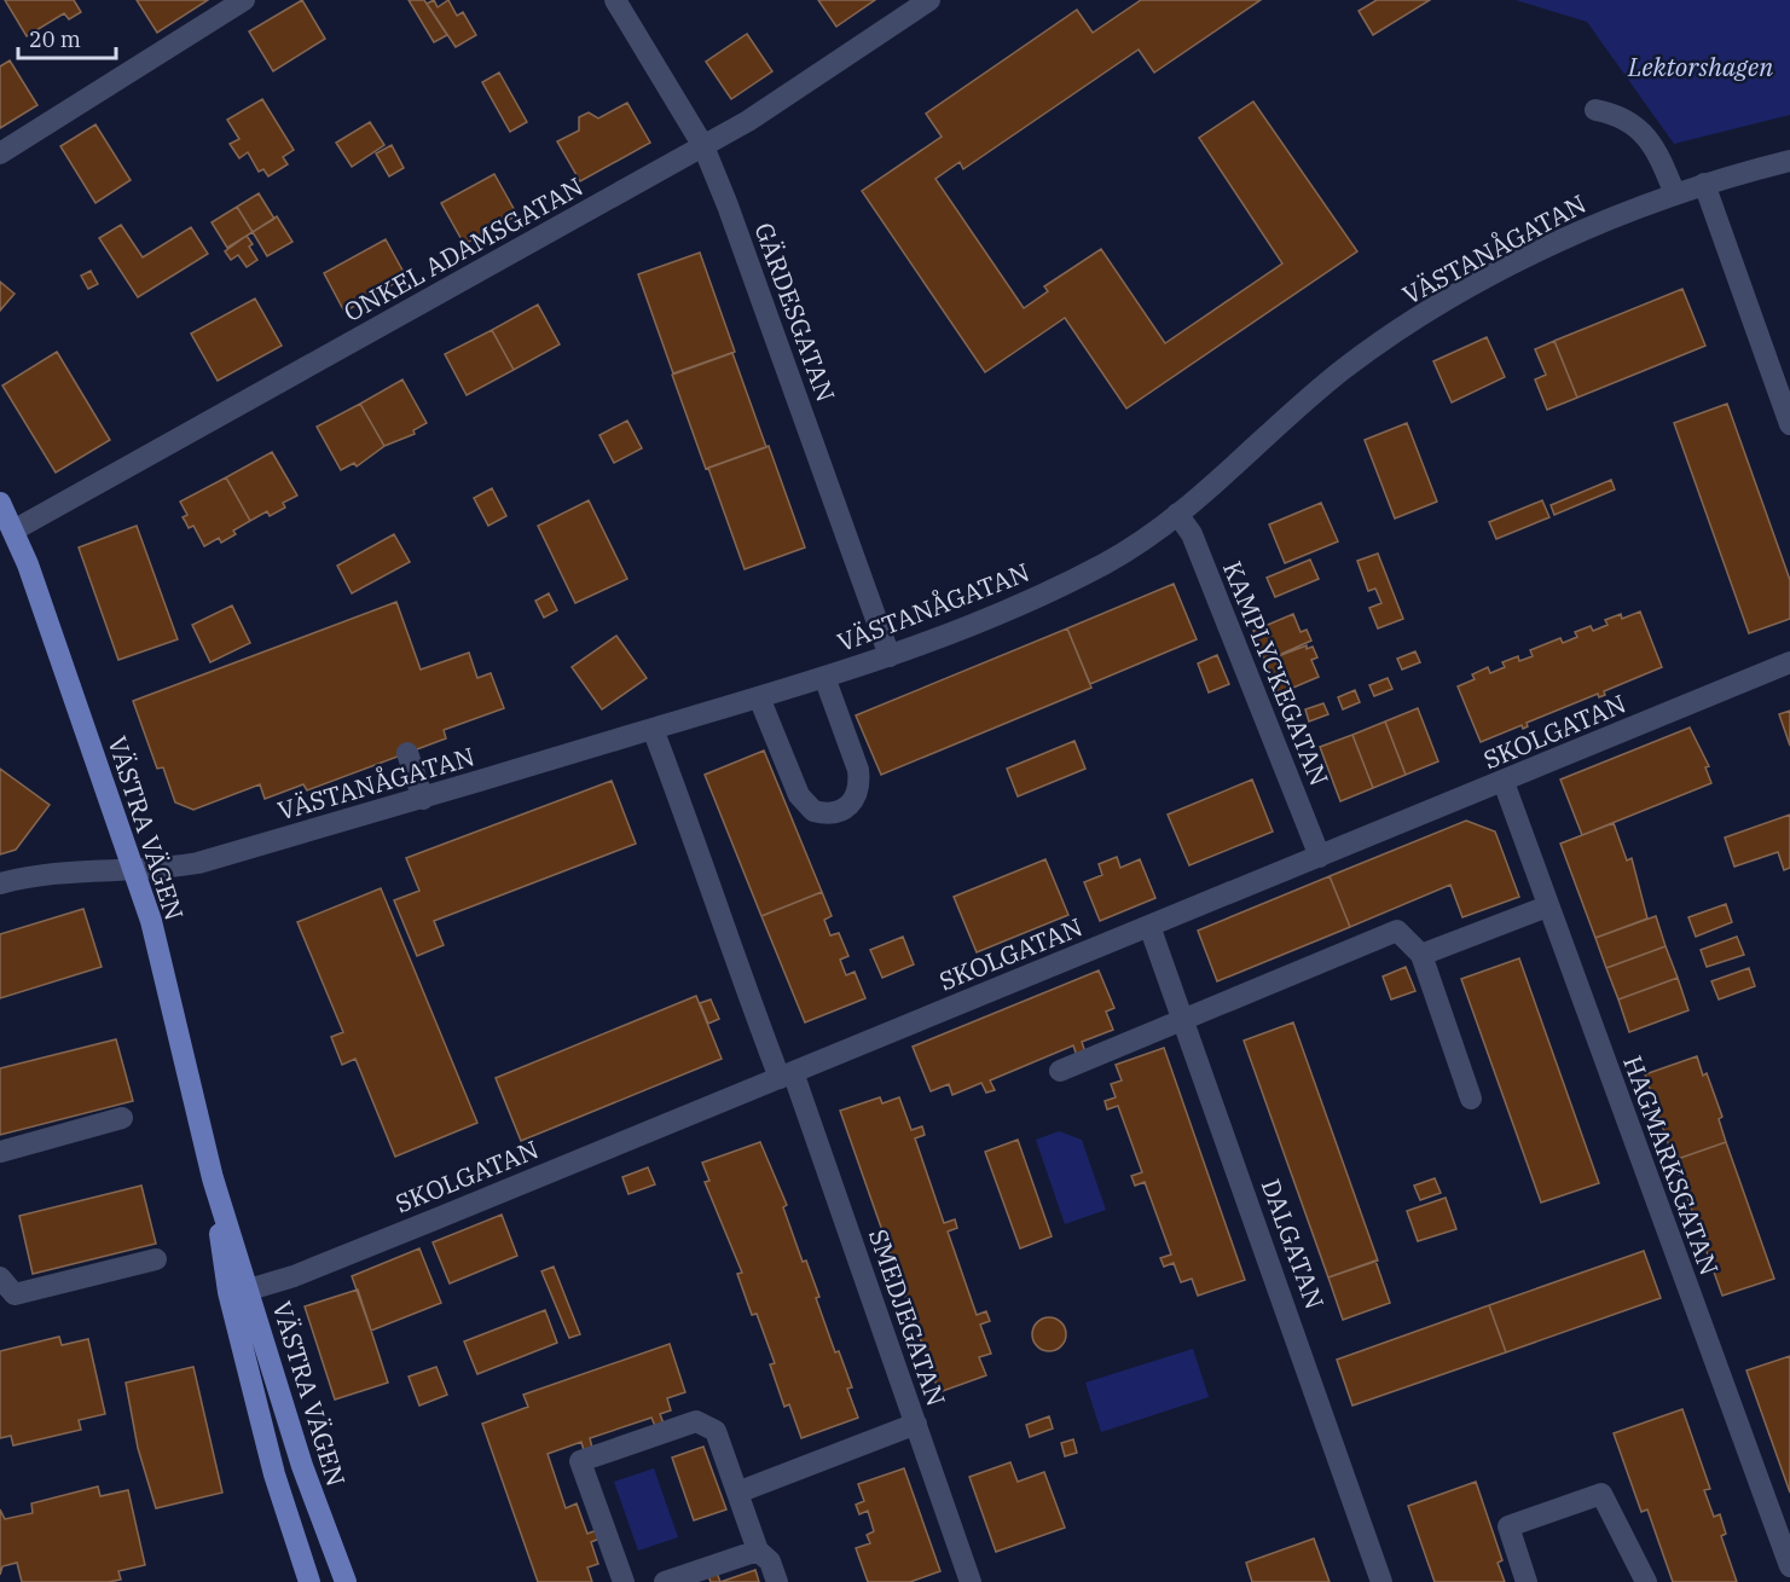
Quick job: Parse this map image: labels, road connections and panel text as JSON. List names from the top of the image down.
{
  "streets": {
    "main road": ["VÄSTRA VÄGEN"],
    "street": [
      "ONKEL ADAMSGATAN",
      "VÄSTANÅGATAN",
      "GÄRDESGATAN",
      "KAMPLYCKEGATAN",
      "SKOLGATAN",
      "HAGMARKSGATAN",
      "DALGATAN",
      "SMEDJEGATAN"
    ]
  },
  "crossings": [
    ["ONKEL ADAMSGATAN", "GÄRDESGATAN"],
    ["ONKEL ADAMSGATAN", "VÄSTRA VÄGEN"],
    ["VÄSTANÅGATAN", "GÄRDESGATAN"],
    ["VÄSTANÅGATAN", "KAMPLYCKEGATAN"],
    ["VÄSTANÅGATAN", "VÄSTRA VÄGEN"],
    ["VÄSTANÅGATAN", "SMEDJEGATAN"],
    ["KAMPLYCKEGATAN", "SKOLGATAN"],
    ["SKOLGATAN", "VÄSTRA VÄGEN"],
    ["SKOLGATAN", "HAGMARKSGATAN"],
    ["SKOLGATAN", "DALGATAN"],
    ["SKOLGATAN", "SMEDJEGATAN"]
  ],
  "parks": ["Lektorshagen"],
  "scale_bar": "20 m"
}
